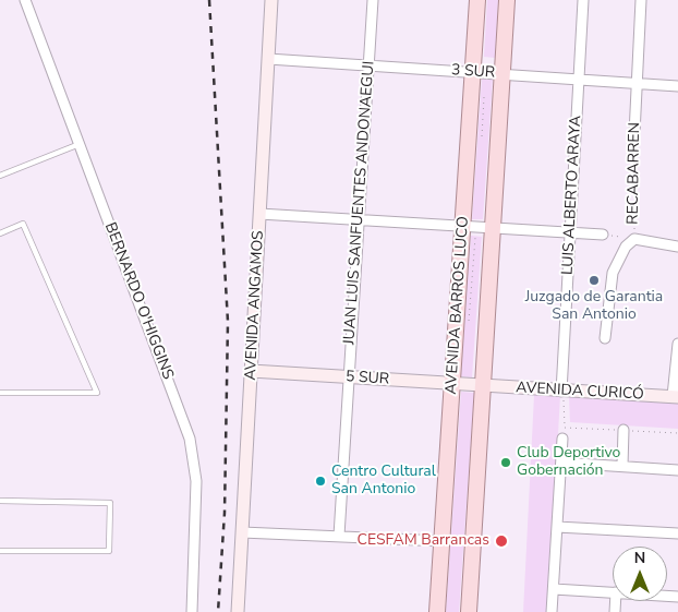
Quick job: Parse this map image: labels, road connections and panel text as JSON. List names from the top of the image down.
{
  "streets": {
    "main road": ["AVENIDA BARROS LUCO"],
    "street": [
      "3 SUR",
      "RECABARREN",
      "LUIS ALBERTO ARAYA",
      "JUAN LUIS SANFUENTES ANDONAEGUI",
      "BERNARDO O'HIGGINS",
      "AVENIDA ANGAMOS",
      "5 SUR",
      "AVENIDA CURICÓ"
    ]
  },
  "crossings": [
    ["3 SUR", "RECABARREN"],
    ["3 SUR", "LUIS ALBERTO ARAYA"],
    ["3 SUR", "JUAN LUIS SANFUENTES ANDONAEGUI"],
    ["3 SUR", "AVENIDA ANGAMOS"],
    ["3 SUR", "AVENIDA BARROS LUCO"],
    ["LUIS ALBERTO ARAYA", "AVENIDA CURICÓ"],
    ["JUAN LUIS SANFUENTES ANDONAEGUI", "5 SUR"],
    ["AVENIDA ANGAMOS", "5 SUR"],
    ["AVENIDA BARROS LUCO", "5 SUR"],
    ["AVENIDA BARROS LUCO", "AVENIDA CURICÓ"],
    ["5 SUR", "AVENIDA CURICÓ"]
  ],
  "places": [
    "Juzgado de Garantia San Antonio",
    "Club Deportivo Gobernación",
    "Centro Cultural San Antonio",
    "CESFAM Barrancas"
  ],
  "north": "top"
}
